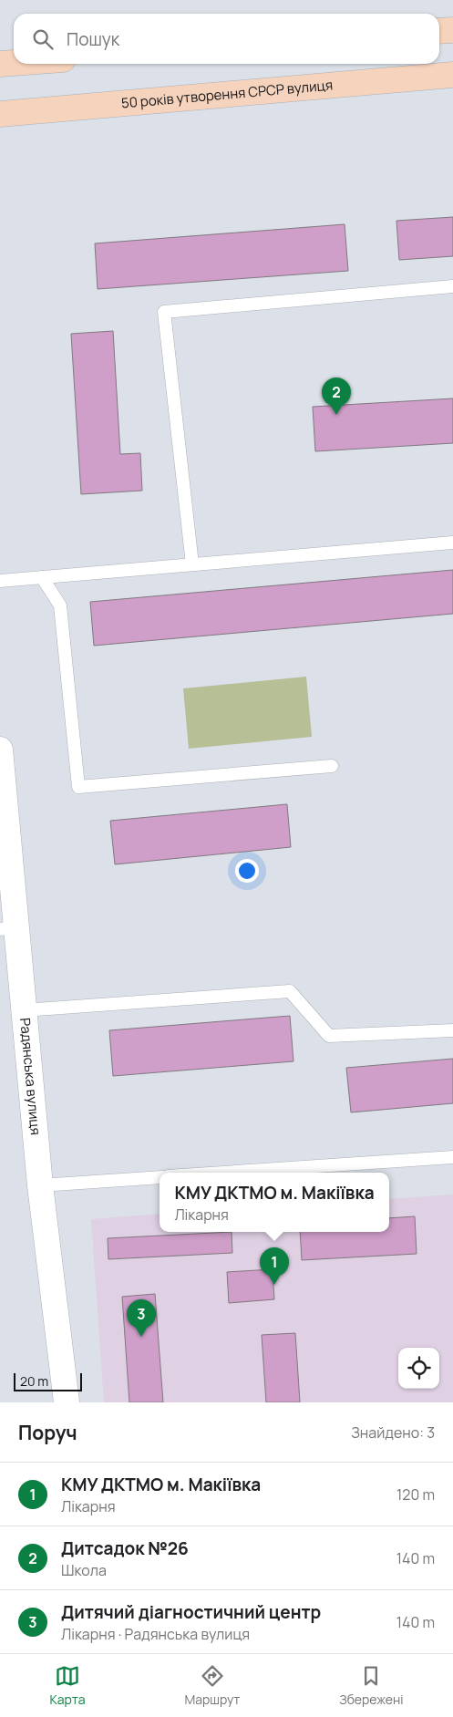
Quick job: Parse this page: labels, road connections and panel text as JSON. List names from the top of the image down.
{
  "streets": {
    "main road": ["50 років утворення СРСР вулиця"],
    "street": ["Радянська вулиця"]
  },
  "scale_bar": "20 m",
  "page": {
    "search": "Пошук",
    "pins": ["2", "1", "3"],
    "popup": ["КМУ ДКТМО м. Макіївка", "Лікарня"],
    "scale": "20 m",
    "heading": ["Поруч", "Знайдено: 3"],
    "list": [
      {
        "mark": "1",
        "name": "КМУ ДКТМО м. Макіївка",
        "note": "Лікарня",
        "value": "120 m"
      },
      {
        "mark": "2",
        "name": "Дитсадок №26",
        "note": "Школа",
        "value": "140 m"
      },
      {
        "mark": "3",
        "name": "Дитячий діагностичний центр",
        "note": "Лікарня · Радянська вулиця",
        "value": "140 m"
      }
    ],
    "nav": ["Карта", "Маршрут", "Збережені"]
  }
}
